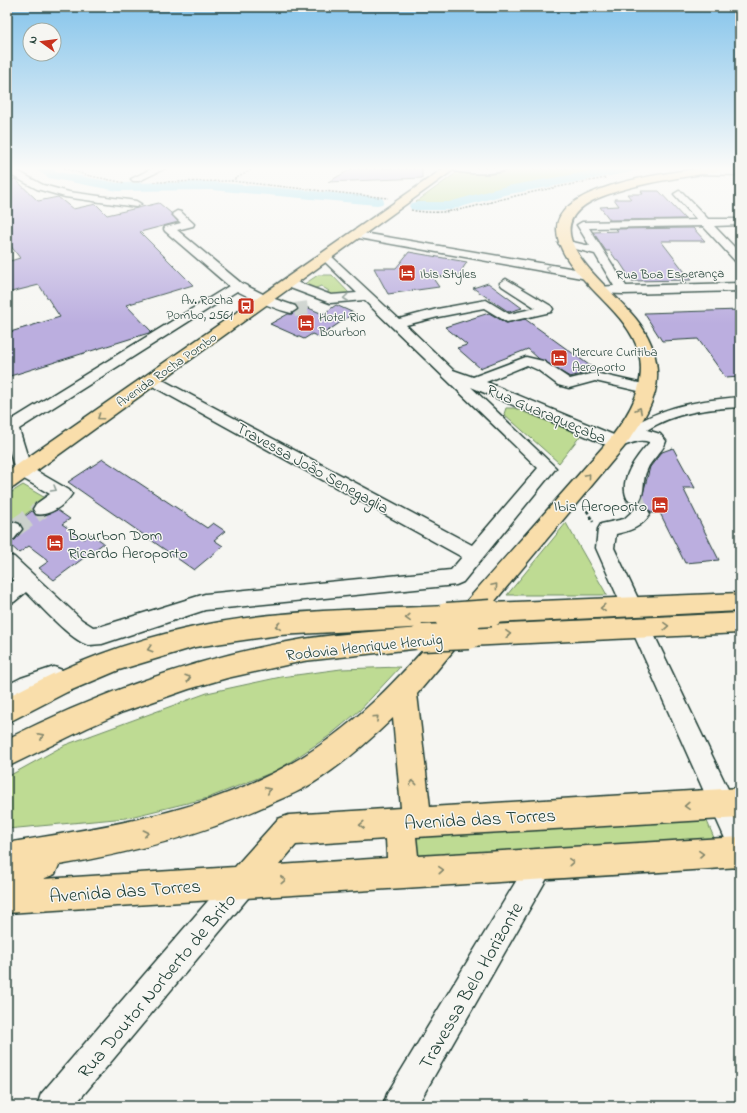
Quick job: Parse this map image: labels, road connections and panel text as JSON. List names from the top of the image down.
{
  "streets": {
    "main road": ["Avenida Rocha Pombo", "Rodovia Henrique Herwig", "Avenida das Torres"],
    "street": [
      "Rua Boa Esperança",
      "Rua Guaraqueçaba",
      "Travessa João Senegaglia",
      "Rua Doutor Norberto de Brito",
      "Travessa Belo Horizonte"
    ]
  },
  "crossings": [
    ["Avenida Rocha Pombo", "Travessa João Senegaglia"],
    ["Avenida das Torres", "Rua Doutor Norberto de Brito"],
    ["Avenida das Torres", "Travessa Belo Horizonte"]
  ],
  "places": {
    "hotel": [
      "Ibis Styles",
      "Hotel Rio Bourbon",
      "Mercure Curitiba Aeroporto",
      "Ibis Aeroporto",
      "Bourbon Dom Ricardo Aeroporto"
    ],
    "bus stop": ["Av. Rocha Pombo, 2561"]
  },
  "north": "left"
}
